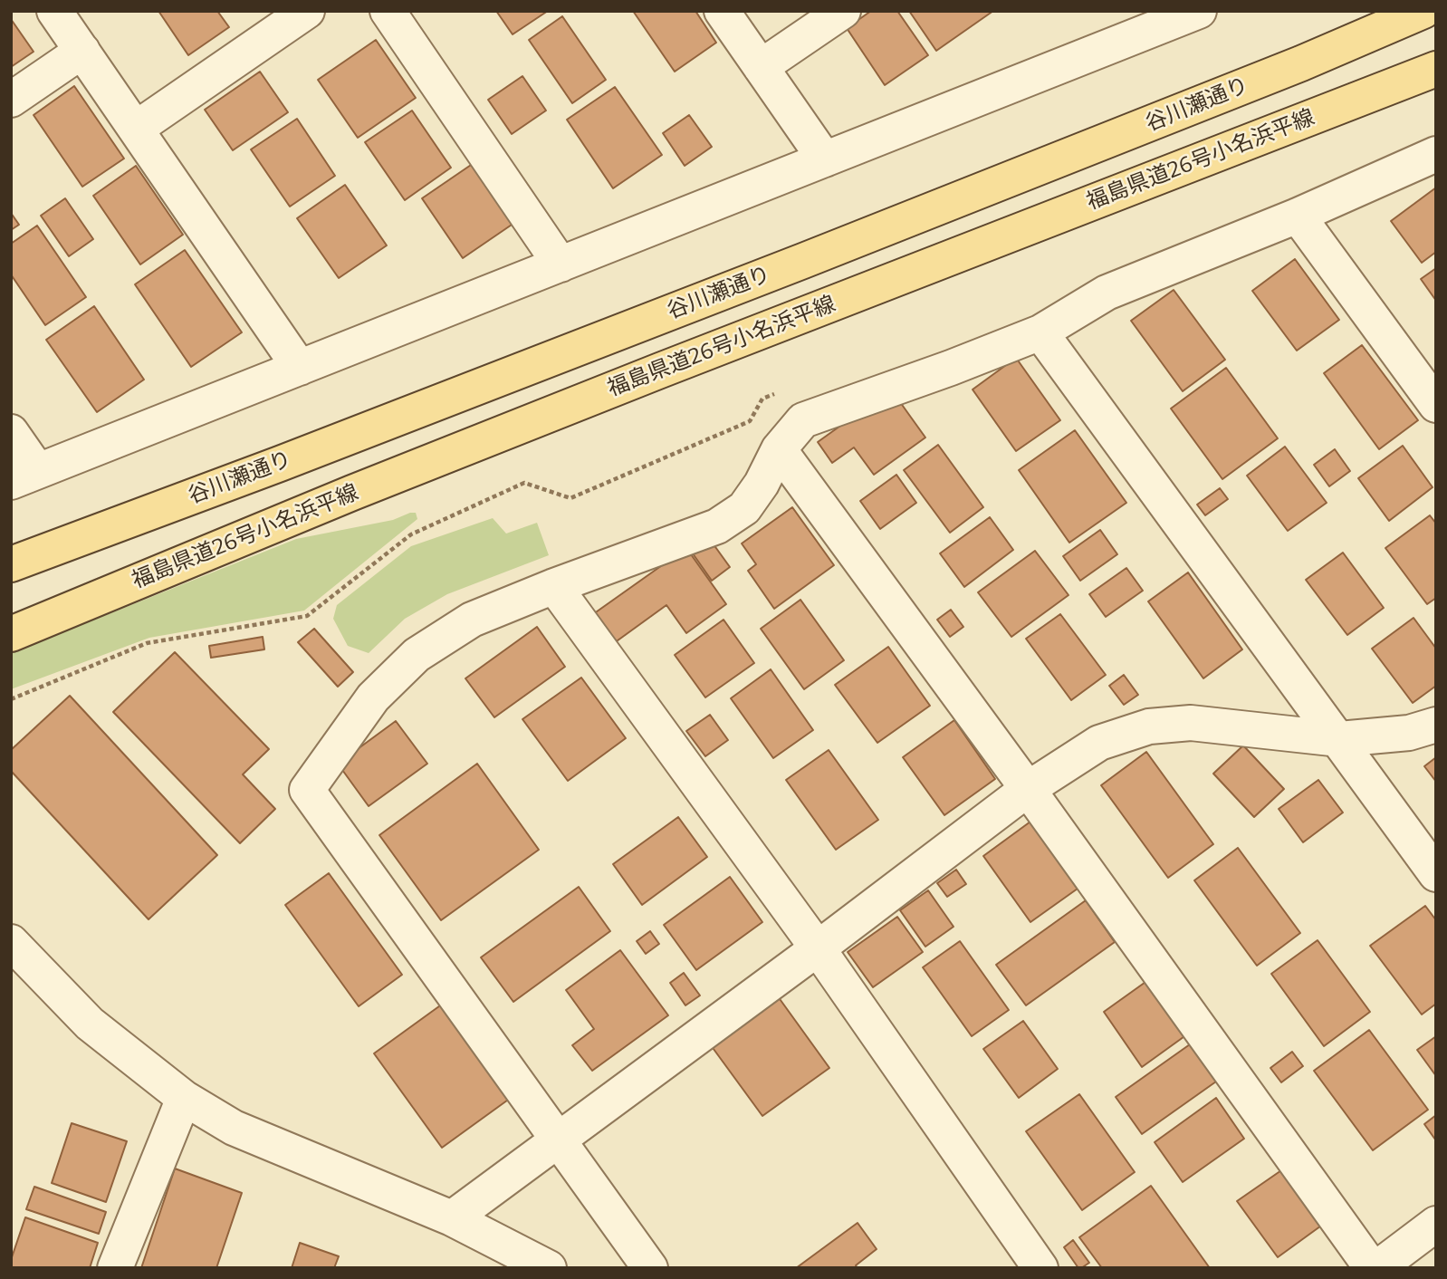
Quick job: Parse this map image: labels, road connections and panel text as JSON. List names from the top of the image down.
{
  "streets": {
    "main road": ["谷川瀬通り", "福島県道26号小名浜平線"]
  }
}
